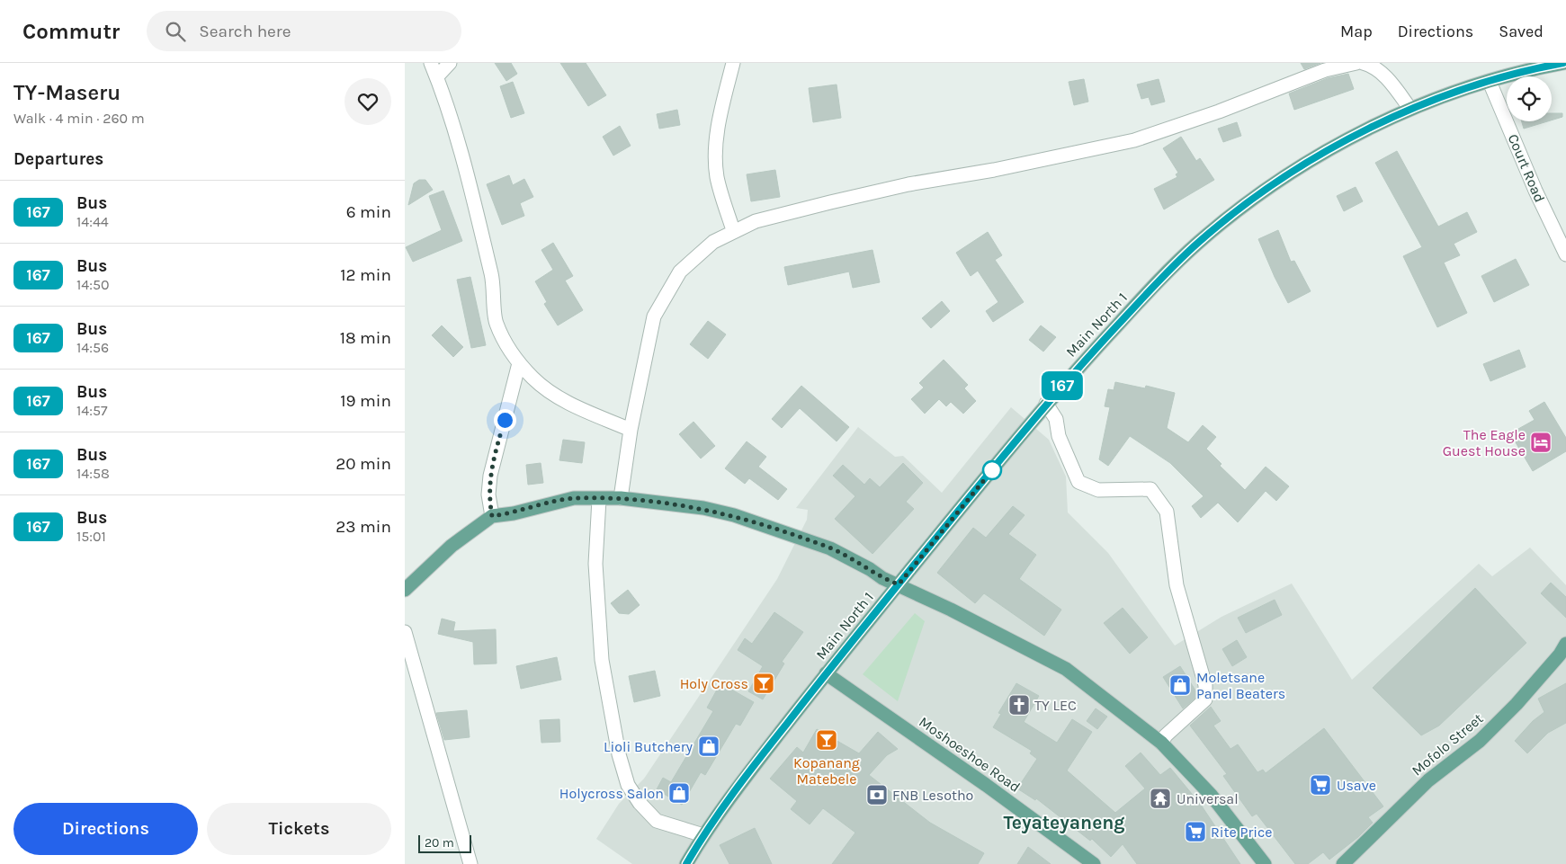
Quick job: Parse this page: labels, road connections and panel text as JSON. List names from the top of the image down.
{
  "streets": {
    "main road": ["Main North 1", "Mofolo Street", "Moshoeshoe Road"],
    "street": ["Court Road"]
  },
  "crossings": [
    ["Court Road", "Main North 1"],
    ["Main North 1", "Moshoeshoe Road"]
  ],
  "districts": ["Teyateyaneng"],
  "places": {
    "hotel": ["The Eagle Guest House"],
    "bar": ["Holy Cross", "Kopanang Matebele"],
    "shop": ["Moletsane Panel Beaters", "Lioli Butchery", "Holycross Salon"],
    "church": ["TY LEC"],
    "supermarket": ["Usave", "Rite Price"],
    "bank": ["FNB Lesotho"],
    "temple": ["Universal"]
  },
  "lines": ["bus line 167"],
  "scale_bar": "20 m",
  "page": {
    "header": "Commutr",
    "search": "Search here",
    "nav": ["Map", "Directions", "Saved"],
    "heading": [
      ["TY-Maseru", "Walk · 4 min · 260 m"],
      "Departures"
    ],
    "on_map": "167",
    "list": [
      {
        "mark": "167",
        "name": "Bus",
        "note": "14:44",
        "value": "6 min"
      },
      {
        "mark": "167",
        "name": "Bus",
        "note": "14:50",
        "value": "12 min"
      },
      {
        "mark": "167",
        "name": "Bus",
        "note": "14:56",
        "value": "18 min"
      },
      {
        "mark": "167",
        "name": "Bus",
        "note": "14:57",
        "value": "19 min"
      },
      {
        "mark": "167",
        "name": "Bus",
        "note": "14:58",
        "value": "20 min"
      },
      {
        "mark": "167",
        "name": "Bus",
        "note": "15:01",
        "value": "23 min"
      }
    ],
    "buttons": ["Directions", "Tickets"],
    "scale": "20 m"
  }
}
